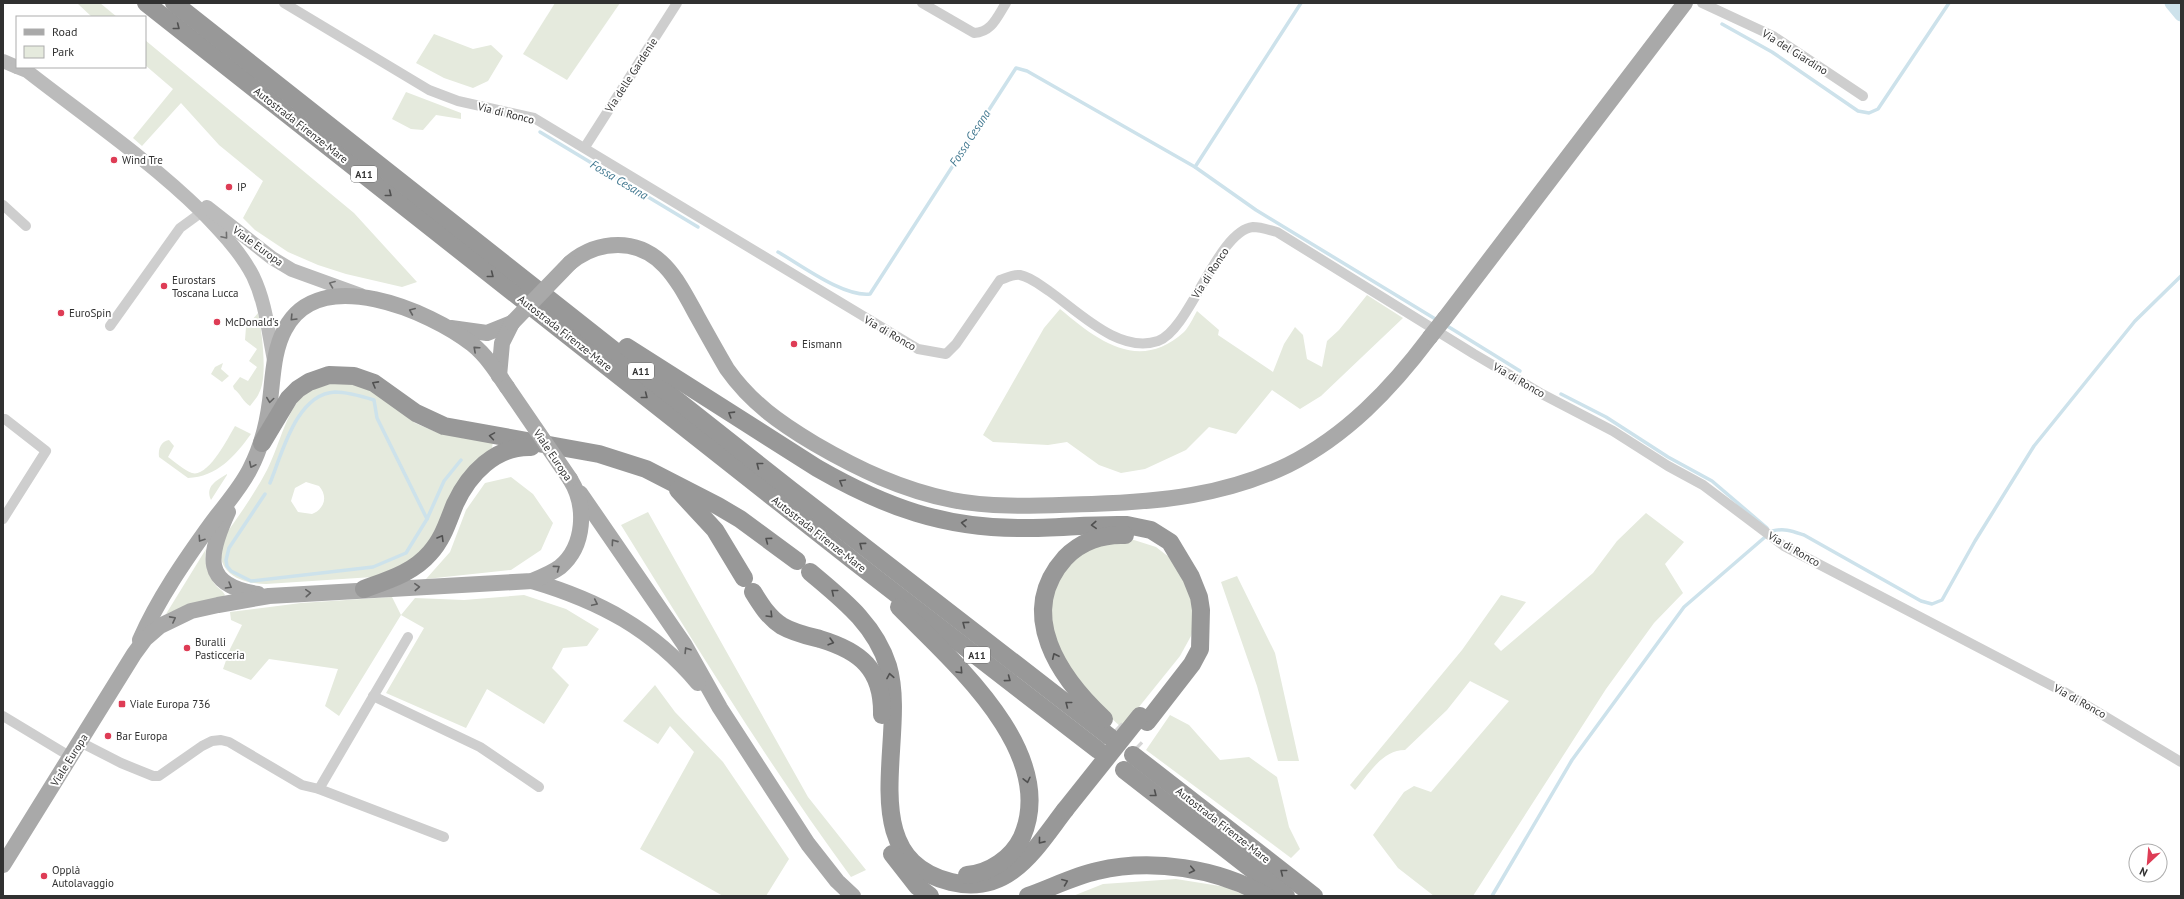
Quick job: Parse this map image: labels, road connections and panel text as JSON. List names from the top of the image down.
{
  "streets": {
    "highway": ["Autostrada Firenze-Mare", "A11"],
    "main road": ["Viale Europa"],
    "street": ["Via del Giardino", "Via delle Gardenie", "Via di Ronco"]
  },
  "crossings": [
    ["Via delle Gardenie", "Via di Ronco"]
  ],
  "water": ["Fossa Cesana"],
  "places": {
    "other": [
      "Wind Tre",
      "IP",
      "Eurostars Toscana Lucca",
      "EuroSpin",
      "McDonald's",
      "Eismann",
      "Buralli Pasticceria",
      "Bar Europa",
      "Opplà Autolavaggio"
    ],
    "transit": ["Viale Europa 736"]
  },
  "legend": ["Road", "Park"],
  "north": "bottom left"
}
